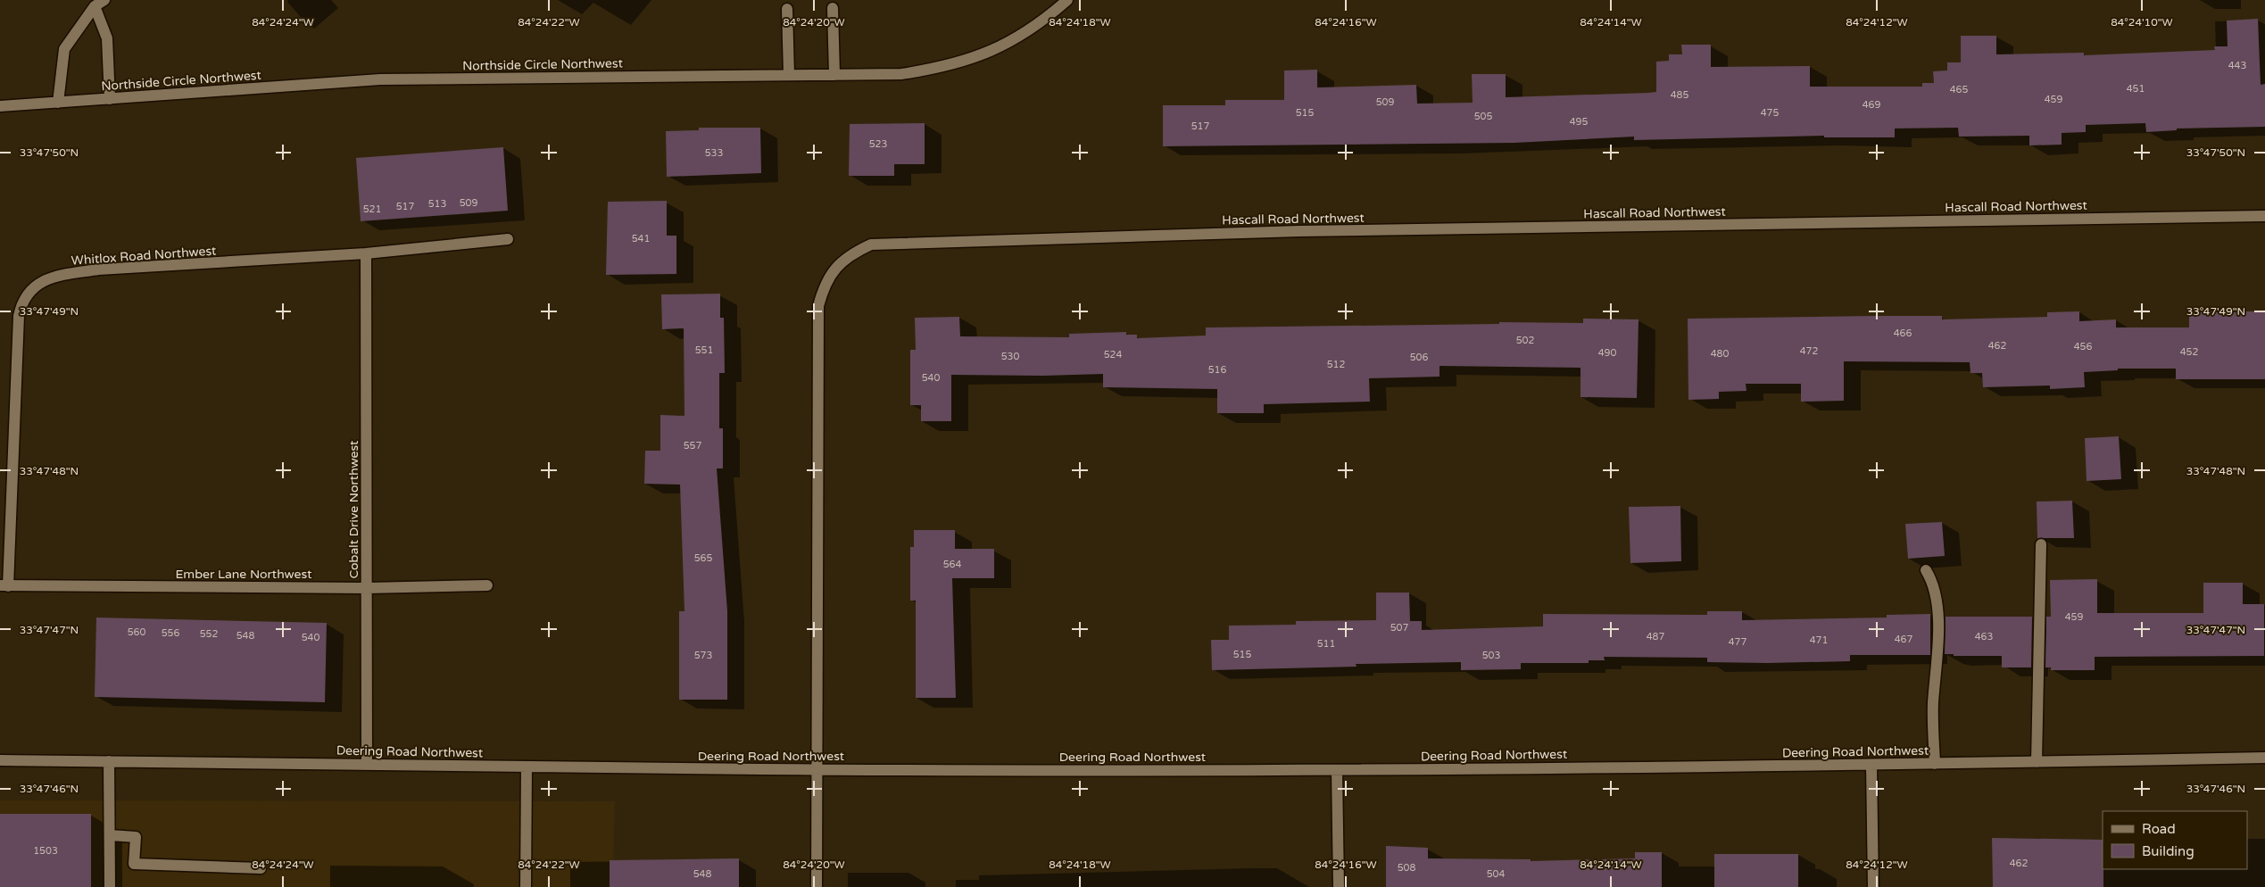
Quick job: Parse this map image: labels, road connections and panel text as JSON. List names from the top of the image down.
{
  "streets": {
    "street": [
      "Northside Circle Northwest",
      "Hascall Road Northwest",
      "Whitlox Road Northwest",
      "Cobalt Drive Northwest",
      "Ember Lane Northwest",
      "Deering Road Northwest"
    ]
  },
  "crossings": [
    ["Hascall Road Northwest", "Deering Road Northwest"],
    ["Whitlox Road Northwest", "Cobalt Drive Northwest"],
    ["Whitlox Road Northwest", "Ember Lane Northwest"],
    ["Cobalt Drive Northwest", "Ember Lane Northwest"],
    ["Cobalt Drive Northwest", "Deering Road Northwest"]
  ],
  "house_numbers": [
    "443",
    "451",
    "465",
    "485",
    "459",
    "509",
    "469",
    "515",
    "475",
    "505",
    "495",
    "517",
    "523",
    "533",
    "509",
    "513",
    "517",
    "521",
    "541",
    "466",
    "502",
    "462",
    "456",
    "551",
    "472",
    "452",
    "490",
    "480",
    "524",
    "530",
    "506",
    "512",
    "516",
    "540",
    "557",
    "565",
    "564",
    "459",
    "507",
    "560",
    "556",
    "552",
    "548",
    "487",
    "463",
    "540",
    "467",
    "471",
    "477",
    "511",
    "515",
    "573",
    "503",
    "1503",
    "462",
    "508",
    "548",
    "504"
  ],
  "legend": ["Road", "Building"],
  "coordinates": [
    "84°24'24\"W",
    "84°24'22\"W",
    "84°24'20\"W",
    "84°24'18\"W",
    "84°24'16\"W",
    "84°24'14\"W",
    "84°24'12\"W",
    "84°24'10\"W",
    "33°47'50\"N",
    "33°47'49\"N",
    "33°47'48\"N",
    "33°47'47\"N",
    "33°47'46\"N"
  ]
}
